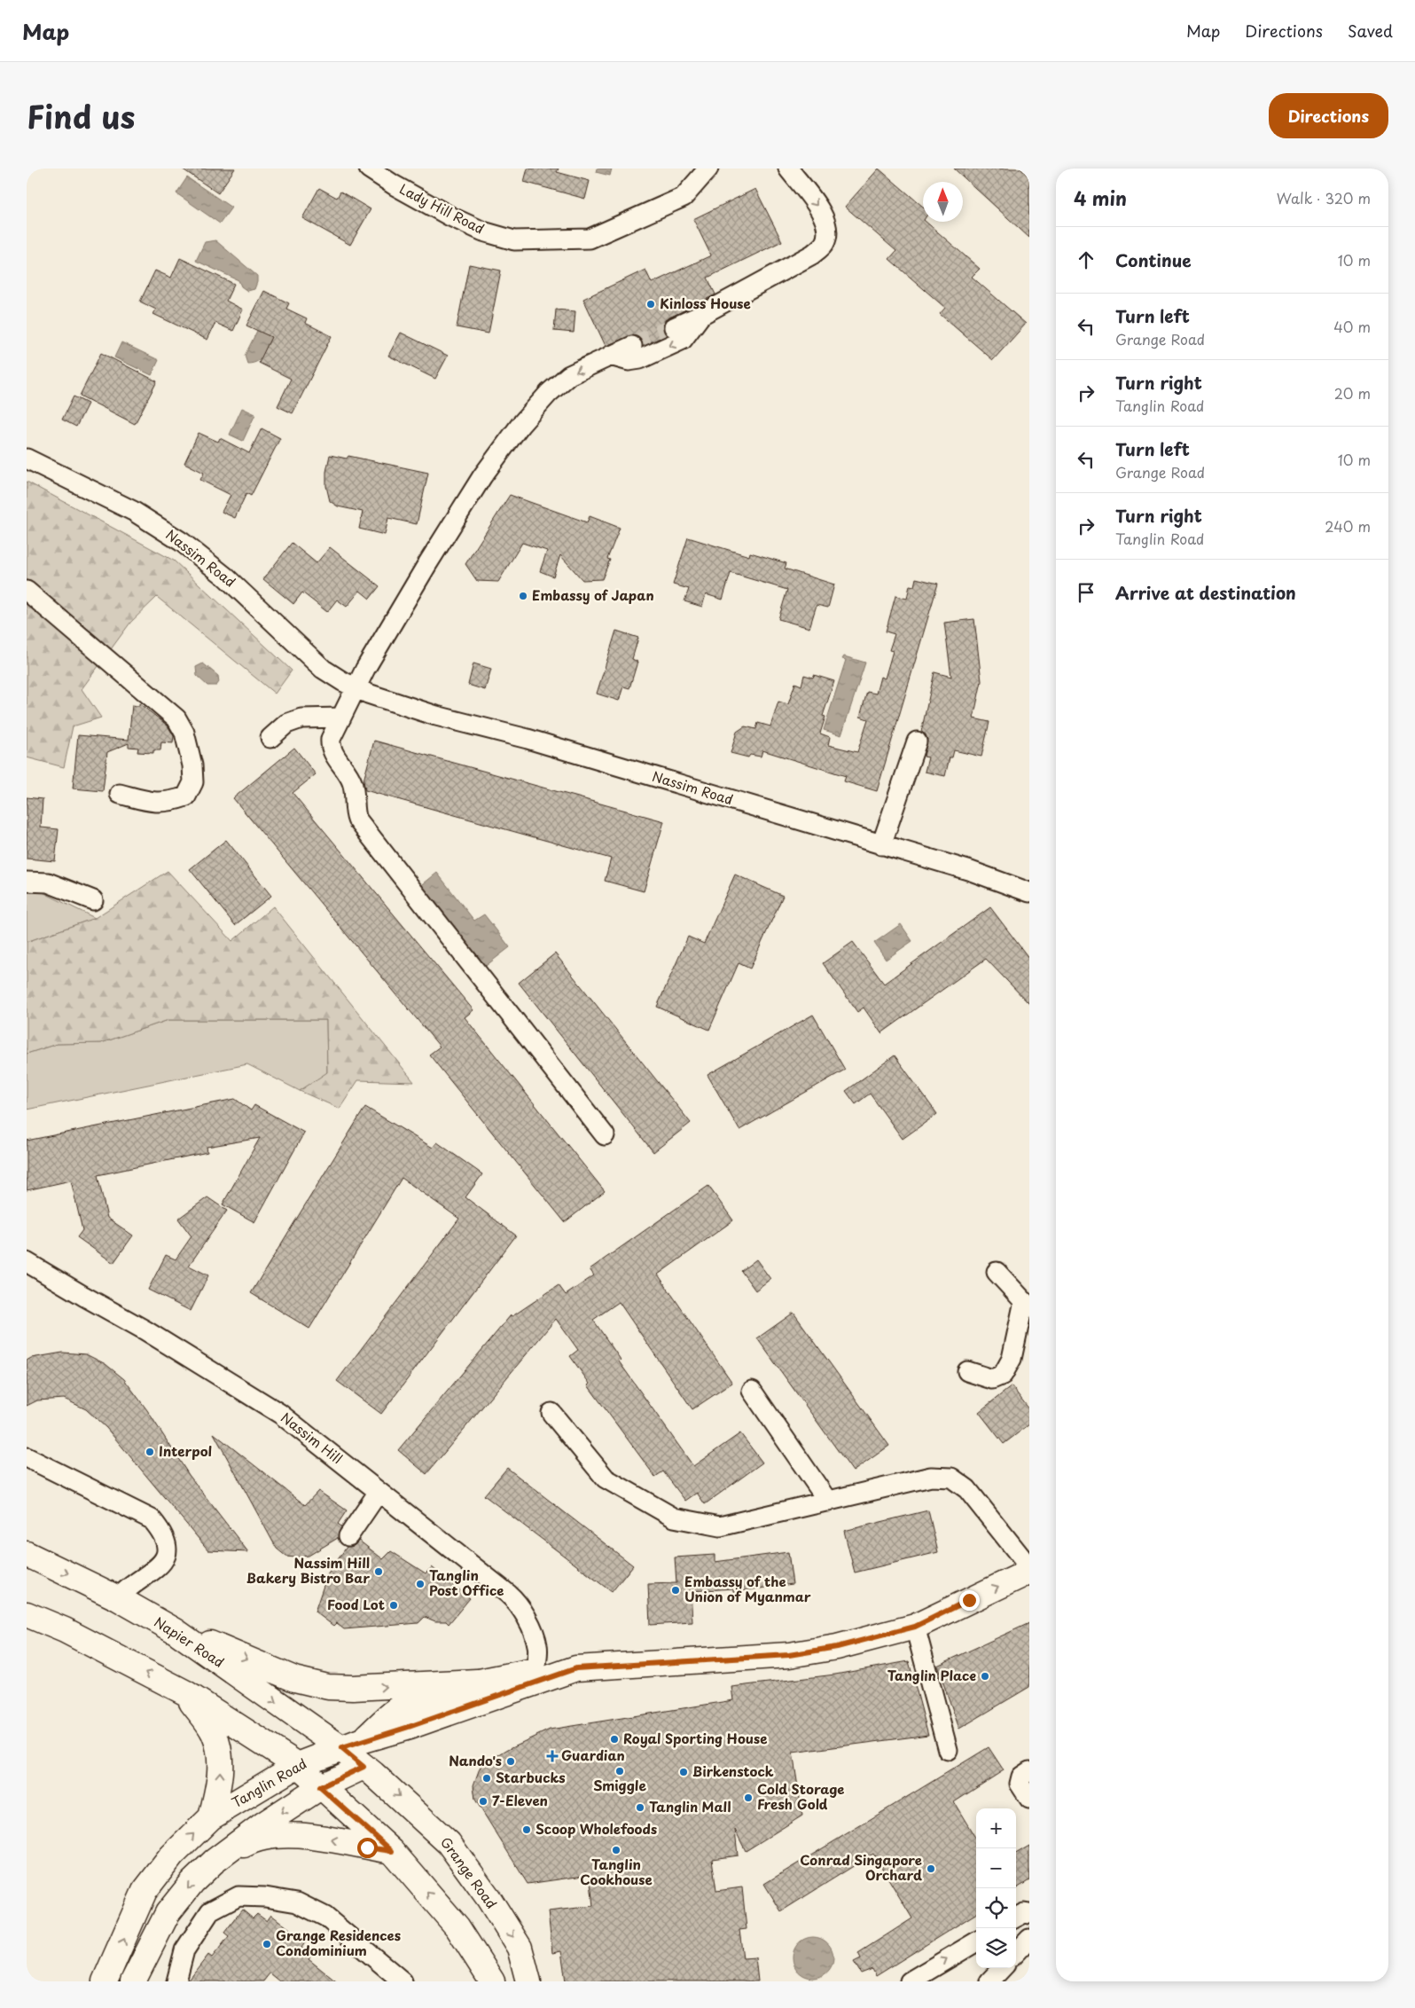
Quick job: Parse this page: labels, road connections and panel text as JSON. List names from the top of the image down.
{
  "streets": {
    "main road": ["Napier Road", "Tanglin Road", "Grange Road"],
    "street": ["Lady Hill Road", "Nassim Road", "Nassim Hill"]
  },
  "crossings": [
    ["Napier Road", "Tanglin Road"],
    ["Napier Road", "Grange Road"],
    ["Tanglin Road", "Grange Road"]
  ],
  "places": {
    "other": [
      "Kinloss House",
      "Embassy of Japan",
      "Interpol",
      "Nassim Hill Bakery Bistro Bar",
      "Tanglin Post Office",
      "Embassy of the Union of Myanmar",
      "Food Lot",
      "Tanglin Place",
      "Royal Sporting House",
      "Nando's",
      "Smiggle",
      "Birkenstock",
      "Starbucks",
      "Cold Storage Fresh Gold",
      "7-Eleven",
      "Tanglin Mall",
      "Scoop Wholefoods",
      "Tanglin Cookhouse",
      "Conrad Singapore Orchard",
      "Grange Residences Condominium"
    ],
    "health": ["Guardian"]
  },
  "north": "top",
  "page": {
    "header": "Map",
    "nav": ["Map", "Directions", "Saved"],
    "title": "Find us",
    "buttons": "Directions",
    "heading": ["4 min", "Walk · 320 m"],
    "list": [
      ["Continue", "10 m"],
      ["Turn left", "Grange Road", "40 m"],
      ["Turn right", "Tanglin Road", "20 m"],
      ["Turn left", "Grange Road", "10 m"],
      ["Turn right", "Tanglin Road", "240 m"],
      "Arrive at destination"
    ],
    "map_buttons": ["+", "−"]
  }
}
